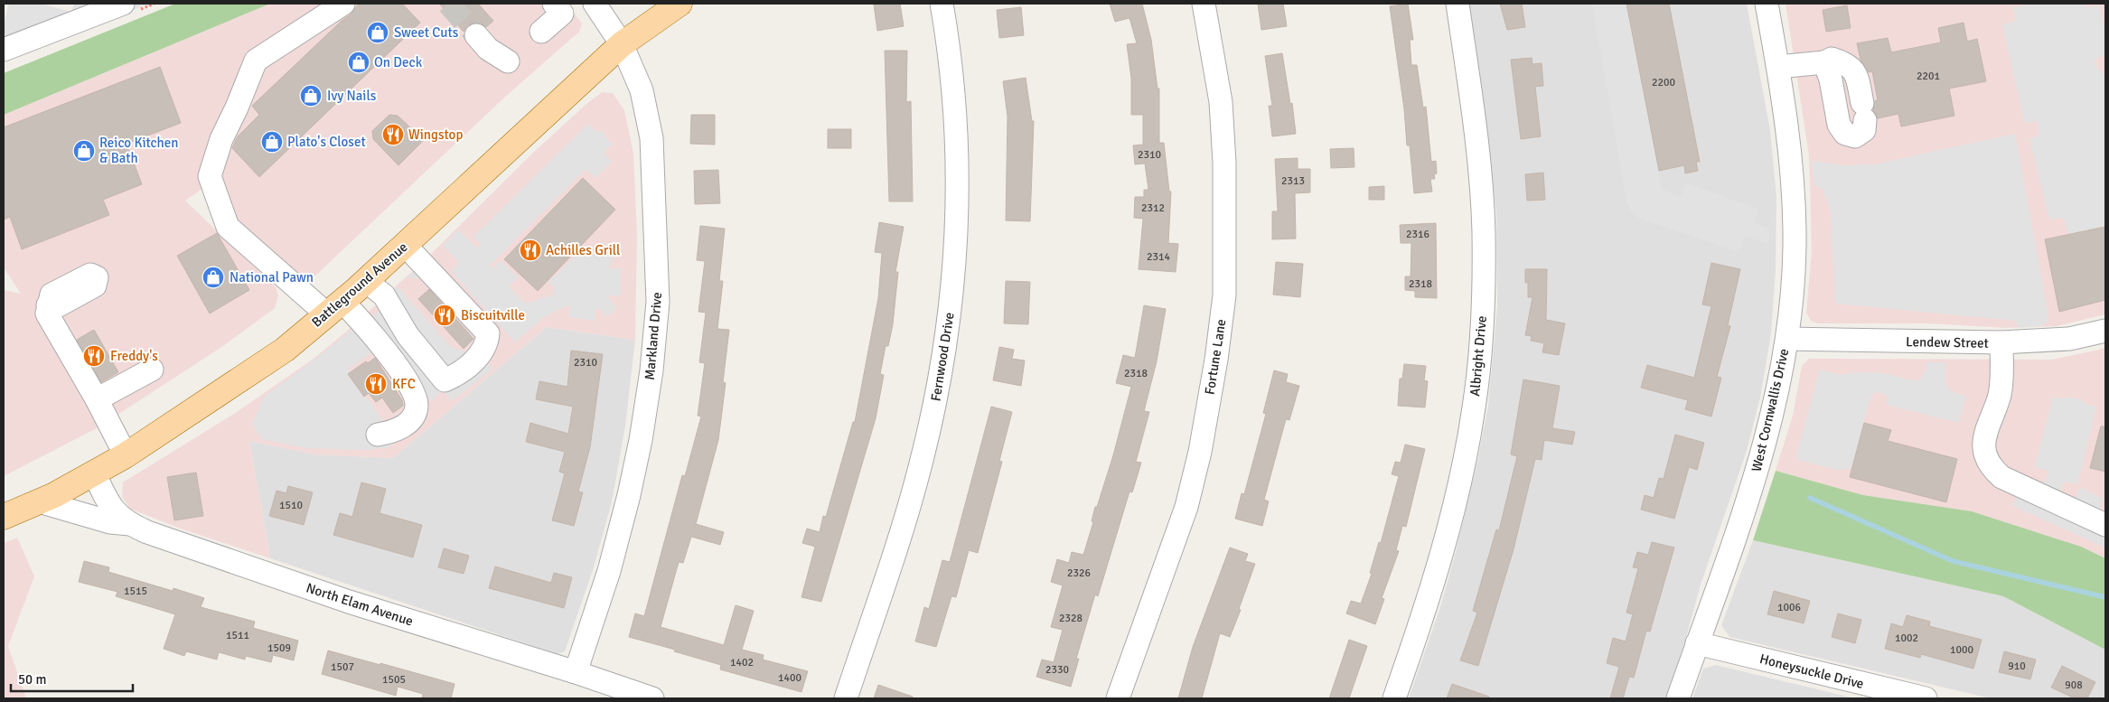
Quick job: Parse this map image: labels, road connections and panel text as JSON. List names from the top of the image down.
{
  "streets": {
    "main road": ["Battleground Avenue"],
    "street": [
      "Markland Drive",
      "Lendew Street",
      "Albright Drive",
      "Fernwood Drive",
      "Fortune Lane",
      "West Cornwallis Drive",
      "North Elam Avenue",
      "Honeysuckle Drive"
    ]
  },
  "crossings": [
    ["Battleground Avenue", "Markland Drive"],
    ["Battleground Avenue", "North Elam Avenue"],
    ["Markland Drive", "North Elam Avenue"],
    ["Lendew Street", "West Cornwallis Drive"],
    ["West Cornwallis Drive", "Honeysuckle Drive"]
  ],
  "places": {
    "shop": [
      "Sweet Cuts",
      "On Deck",
      "Ivy Nails",
      "Plato's Closet",
      "Reico Kitchen & Bath",
      "National Pawn"
    ],
    "restaurant": [
      "Wingstop",
      "Achilles Grill",
      "Biscuitville",
      "Freddy's",
      "KFC"
    ]
  },
  "house_numbers": [
    "2201",
    "2200",
    "2310",
    "2313",
    "2312",
    "2316",
    "2314",
    "2318",
    "2310",
    "2318",
    "1510",
    "2326",
    "1515",
    "1006",
    "2328",
    "1511",
    "1002",
    "1509",
    "1000",
    "1402",
    "910",
    "1507",
    "2330",
    "1400",
    "1505",
    "908"
  ],
  "scale_bar": "50 m"
}
